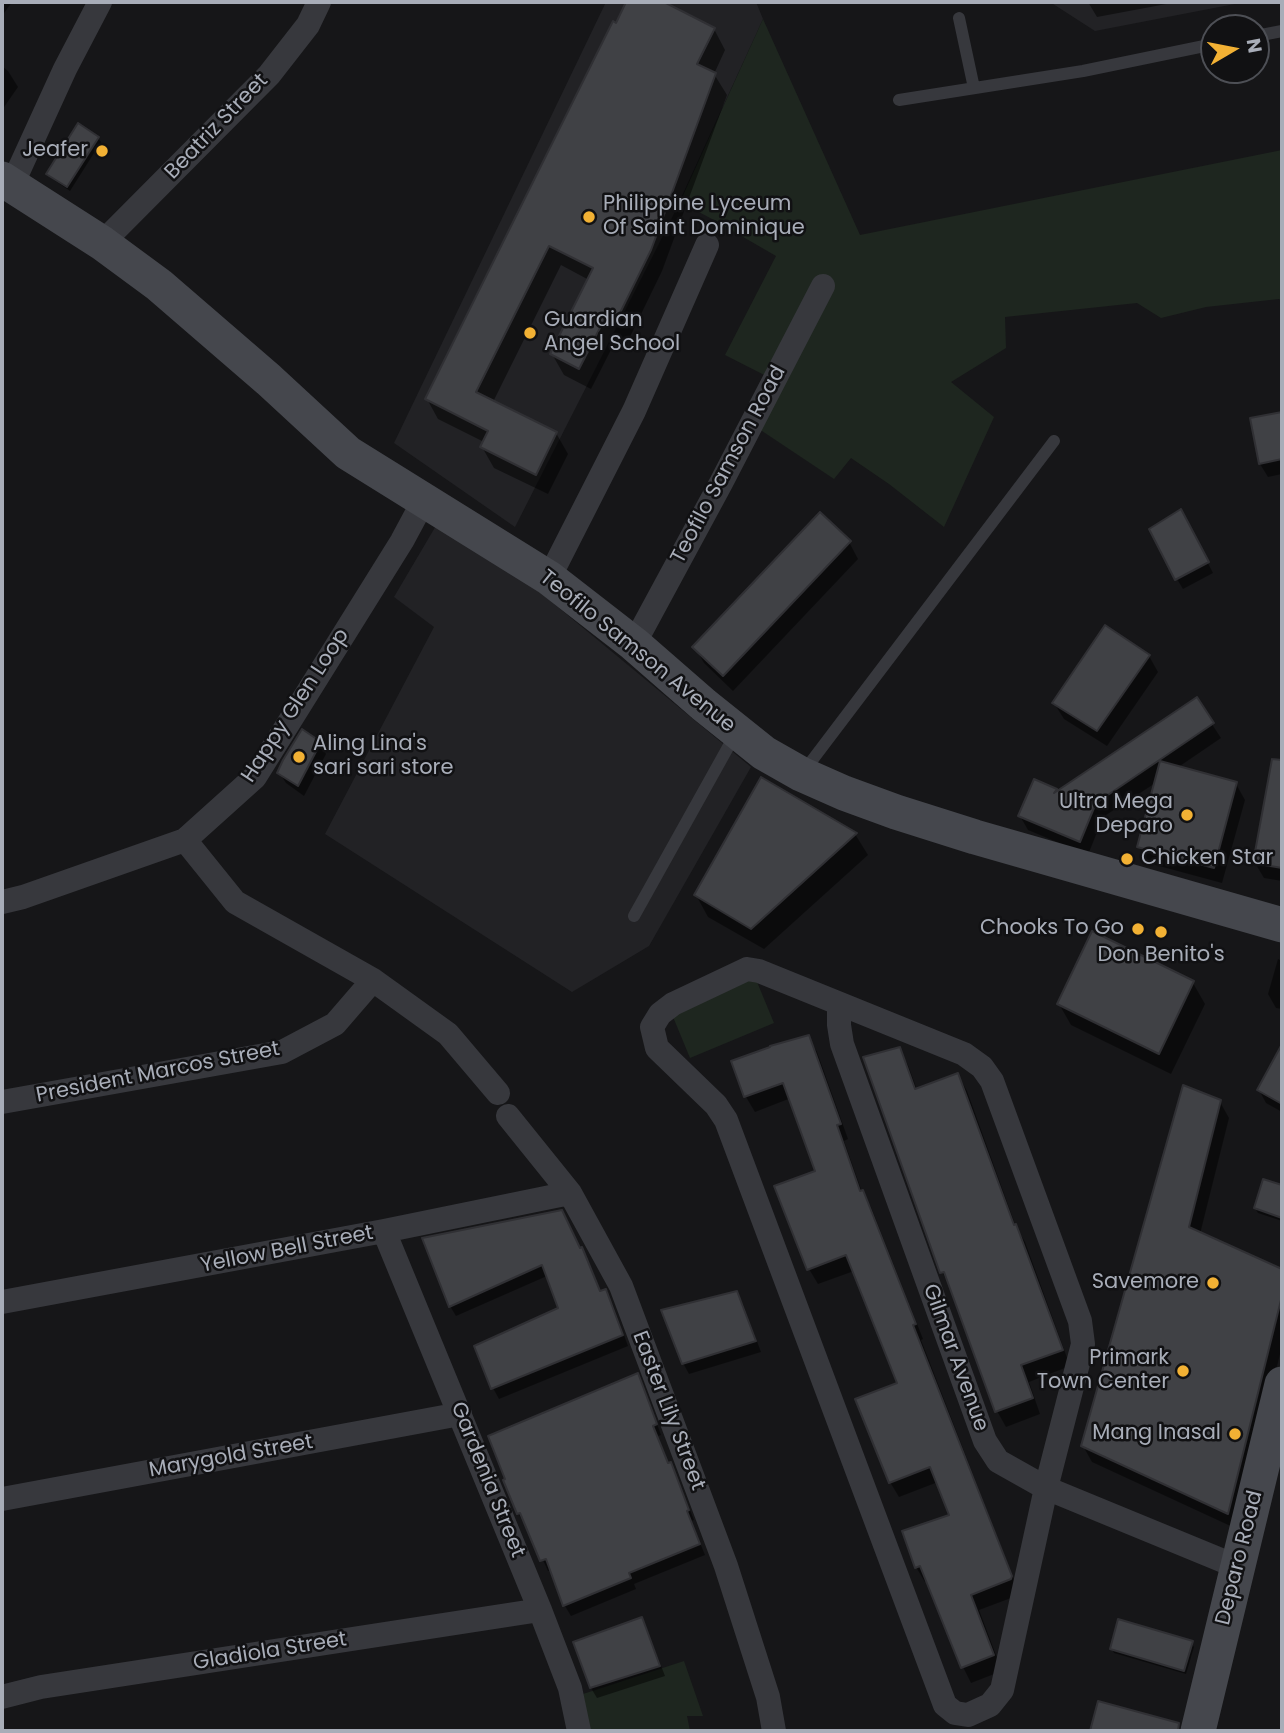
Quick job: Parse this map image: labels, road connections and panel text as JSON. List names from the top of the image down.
{
  "streets": {
    "main road": ["Teofilo Samson Avenue", "Deparo Road"],
    "street": [
      "Beatriz Street",
      "Teofilo Samson Road",
      "Happy Glen Loop",
      "President Marcos Street",
      "Yellow Bell Street",
      "Gilmar Avenue",
      "Easter Lily Street",
      "Marygold Street",
      "Gardenia Street",
      "Gladiola Street"
    ]
  },
  "crossings": [
    ["Beatriz Street", "Teofilo Samson Avenue"],
    ["Teofilo Samson Road", "Teofilo Samson Avenue"],
    ["Teofilo Samson Avenue", "Happy Glen Loop"],
    ["Yellow Bell Street", "Easter Lily Street"],
    ["Yellow Bell Street", "Gardenia Street"],
    ["Gilmar Avenue", "Deparo Road"],
    ["Marygold Street", "Gardenia Street"],
    ["Gardenia Street", "Gladiola Street"]
  ],
  "places": [
    "Jeafer",
    "Philippine Lyceum Of Saint Dominique",
    "Guardian Angel School",
    "Aling Lina's sari sari store",
    "Ultra Mega Deparo",
    "Chicken Star",
    "Chooks To Go",
    "Don Benito's",
    "Savemore",
    "Primark Town Center",
    "Mang Inasal"
  ],
  "north": "right"
}
